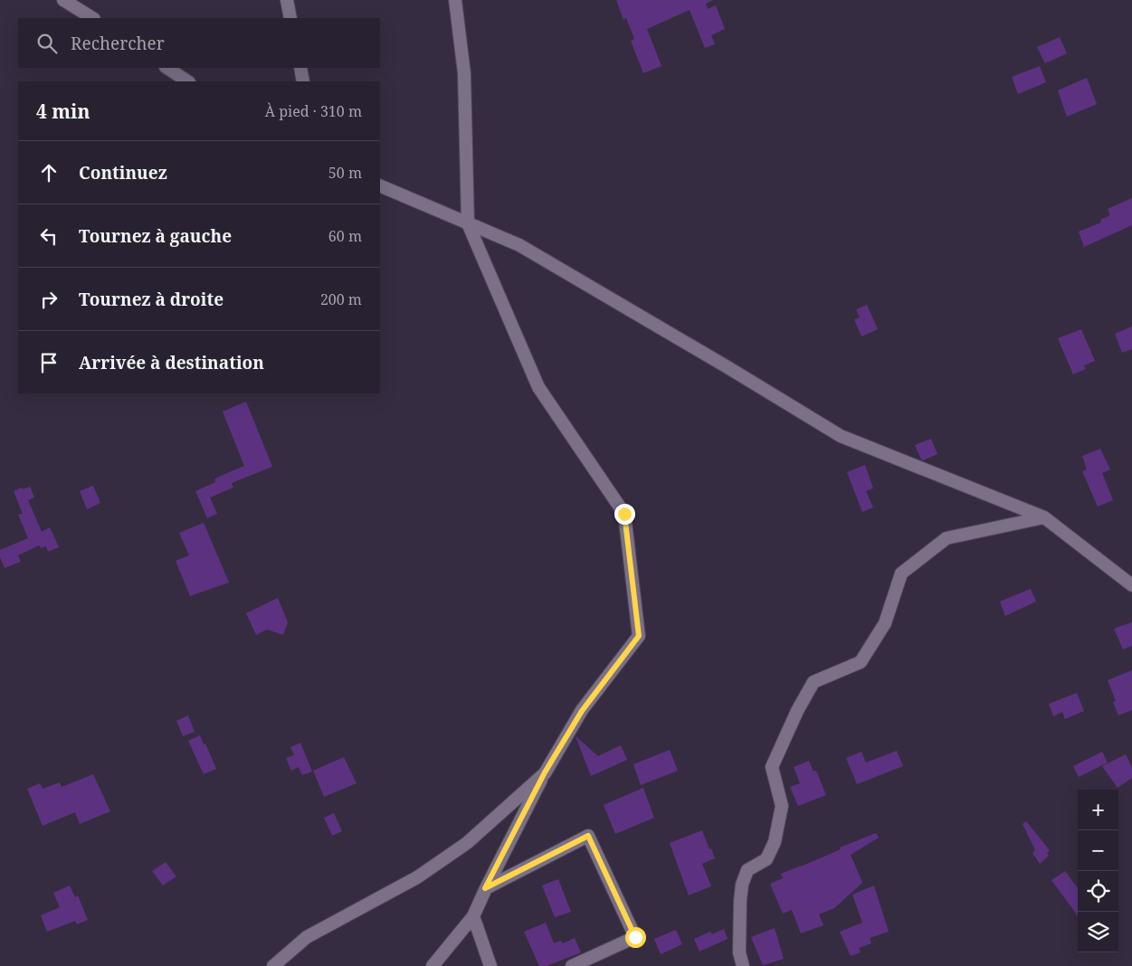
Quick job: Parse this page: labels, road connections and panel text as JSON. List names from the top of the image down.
{
  "page": {
    "search": "Rechercher",
    "heading": ["4 min", "À pied · 310 m"],
    "list": [
      ["Continuez", "50 m"],
      ["Tournez à gauche", "60 m"],
      ["Tournez à droite", "200 m"],
      "Arrivée à destination"
    ],
    "map_buttons": ["+", "−"]
  }
}
